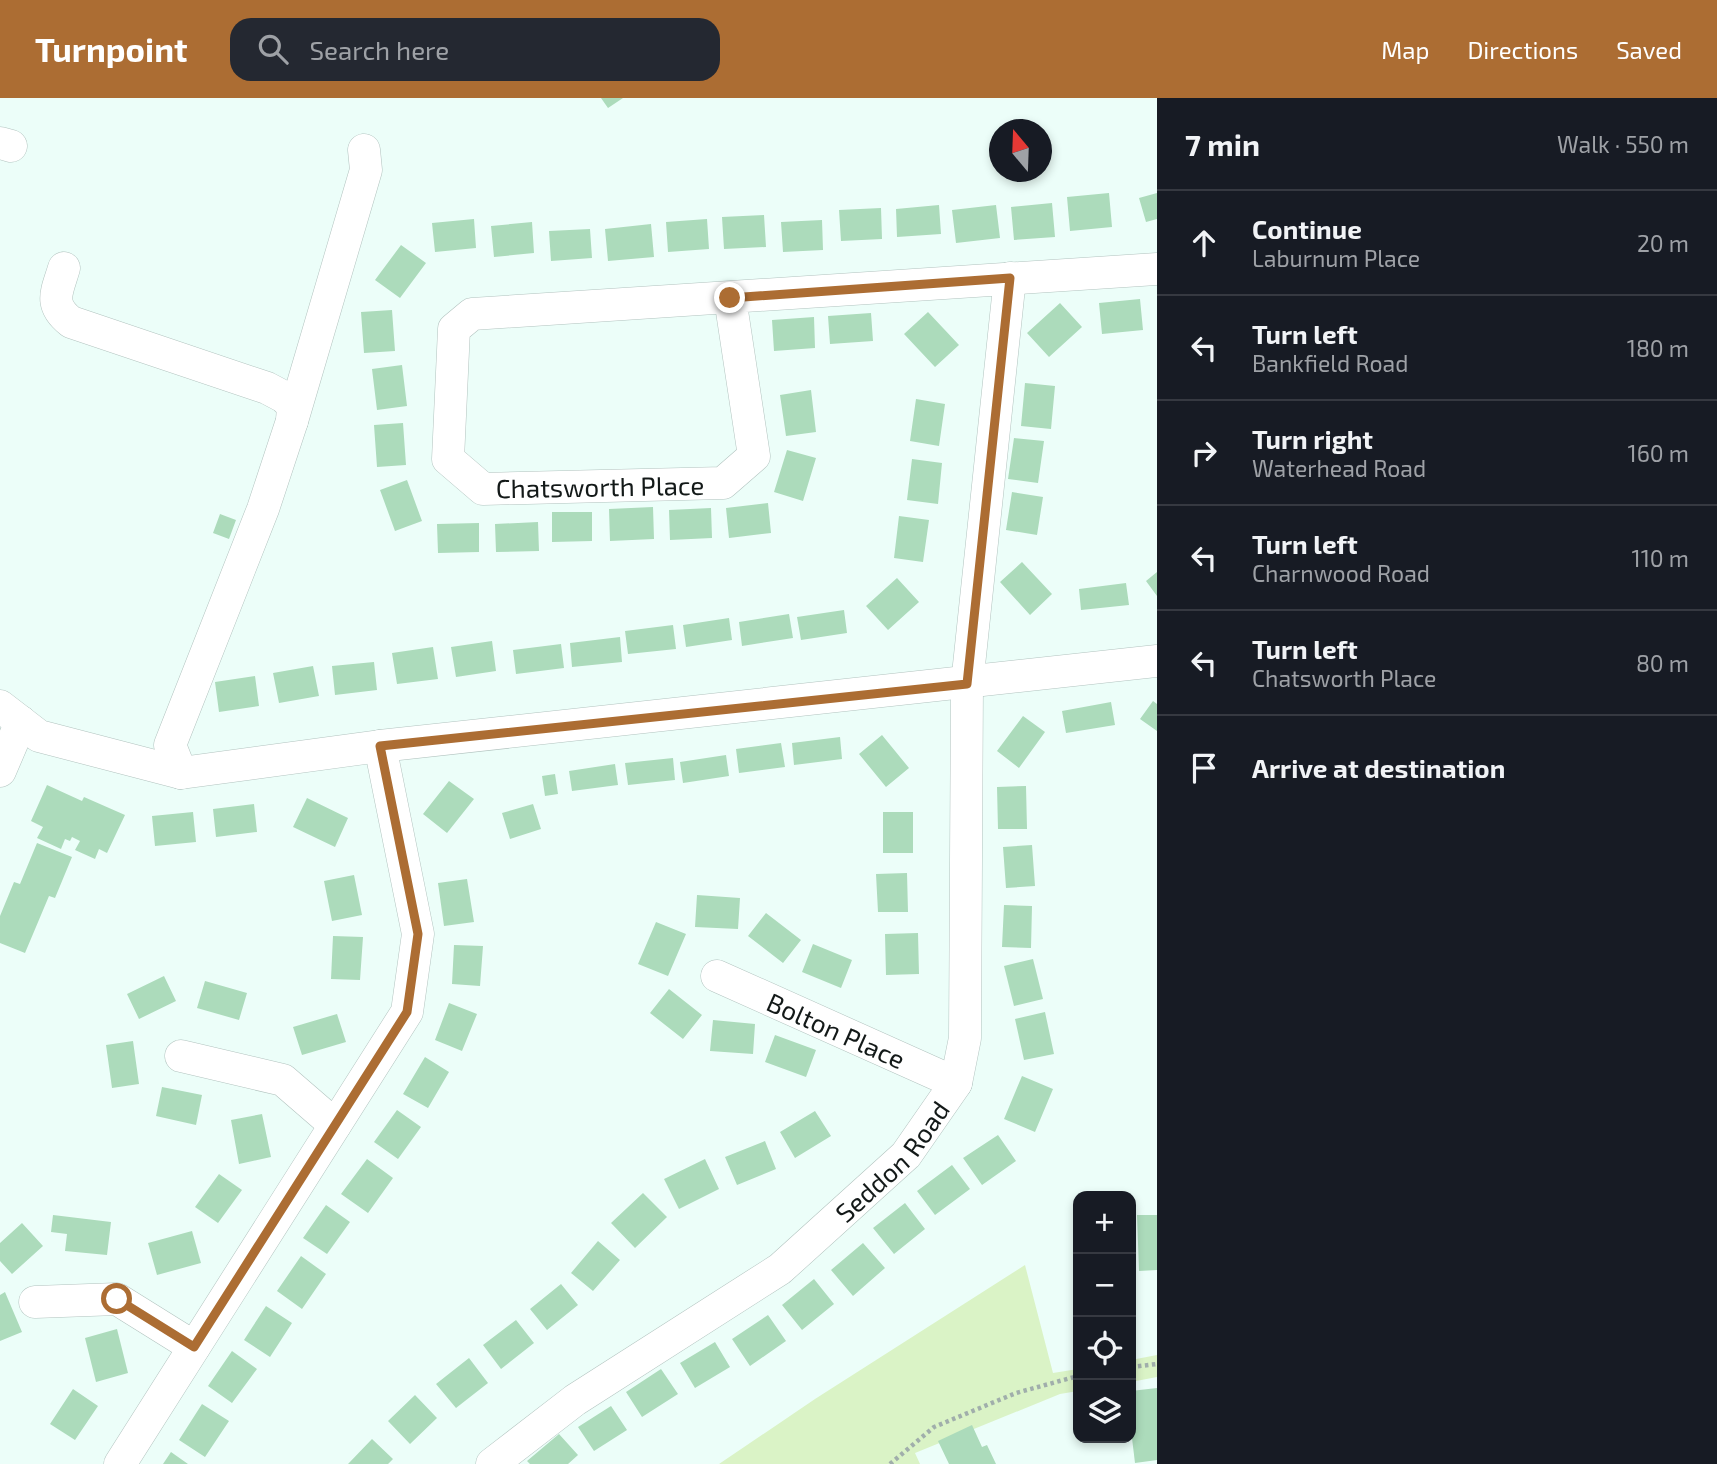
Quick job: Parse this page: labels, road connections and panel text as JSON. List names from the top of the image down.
{
  "streets": {
    "street": ["Chatsworth Place", "Bolton Place", "Seddon Road"]
  },
  "crossings": [
    ["Chatsworth Place", "Seddon Road"],
    ["Bolton Place", "Seddon Road"]
  ],
  "north": "top",
  "page": {
    "header": "Turnpoint",
    "search": "Search here",
    "nav": ["Map", "Directions", "Saved"],
    "heading": ["7 min", "Walk · 550 m"],
    "list": [
      ["Continue", "Laburnum Place", "20 m"],
      ["Turn left", "Bankfield Road", "180 m"],
      ["Turn right", "Waterhead Road", "160 m"],
      ["Turn left", "Charnwood Road", "110 m"],
      ["Turn left", "Chatsworth Place", "80 m"],
      "Arrive at destination"
    ],
    "map_buttons": ["+", "−"]
  }
}
